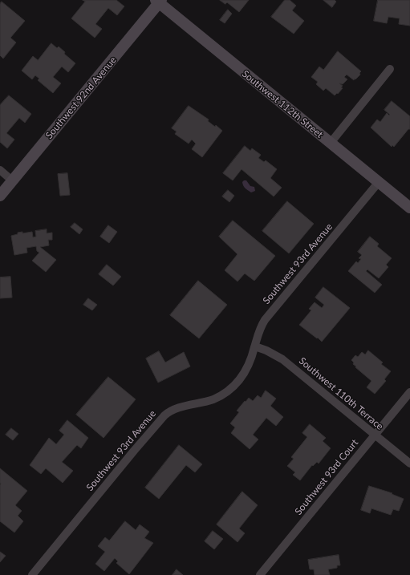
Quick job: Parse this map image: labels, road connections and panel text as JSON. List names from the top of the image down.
{
  "streets": {
    "main road": ["Southwest 92nd Avenue", "Southwest 112th Street"],
    "street": ["Southwest 93rd Avenue", "Southwest 110th Terrace", "Southwest 93rd Court"]
  },
  "crossings": [
    ["Southwest 92nd Avenue", "Southwest 112th Street"],
    ["Southwest 112th Street", "Southwest 93rd Avenue"],
    ["Southwest 93rd Avenue", "Southwest 110th Terrace"],
    ["Southwest 110th Terrace", "Southwest 93rd Court"]
  ]
}
